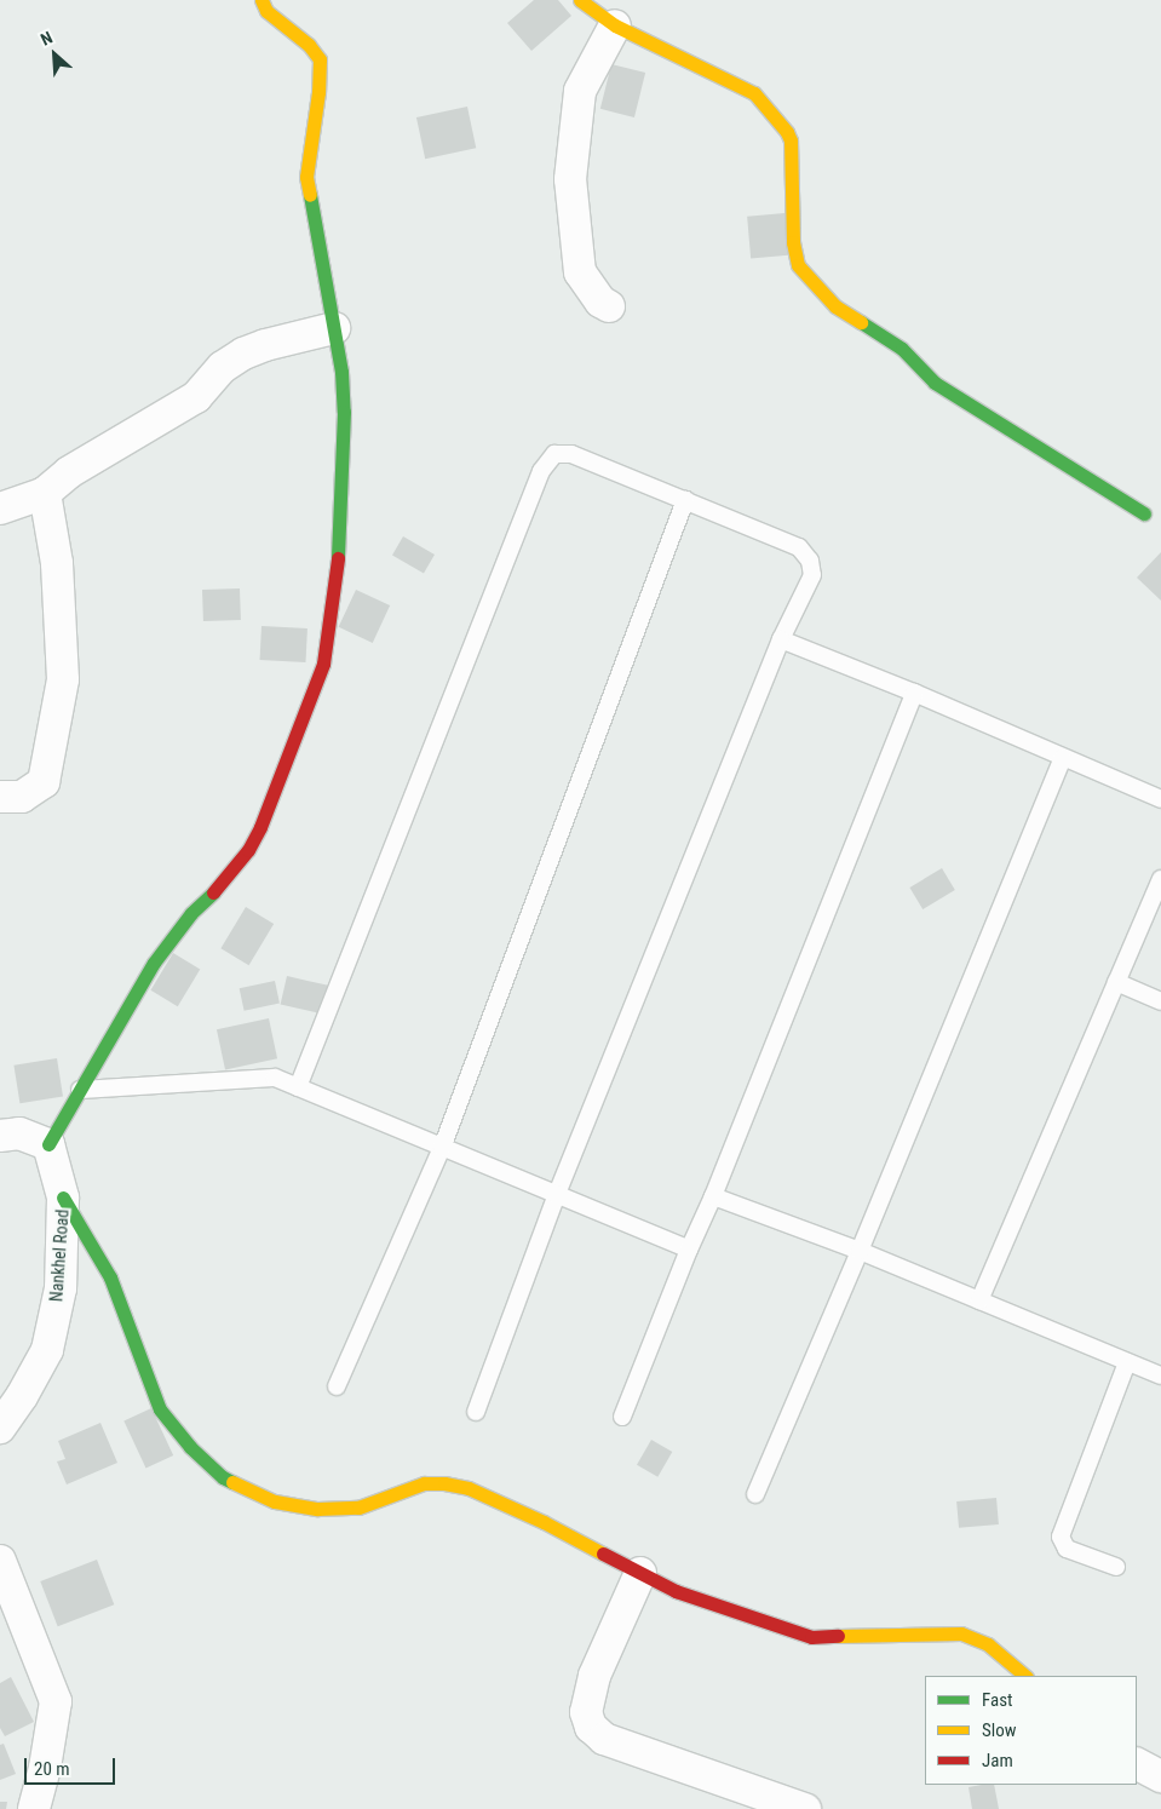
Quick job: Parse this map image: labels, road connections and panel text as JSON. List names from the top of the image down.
{
  "streets": {
    "street": ["Nankhel Road"]
  },
  "legend": ["Fast", "Slow", "Jam"],
  "scale_bar": "20 m",
  "north": "top left"
}
